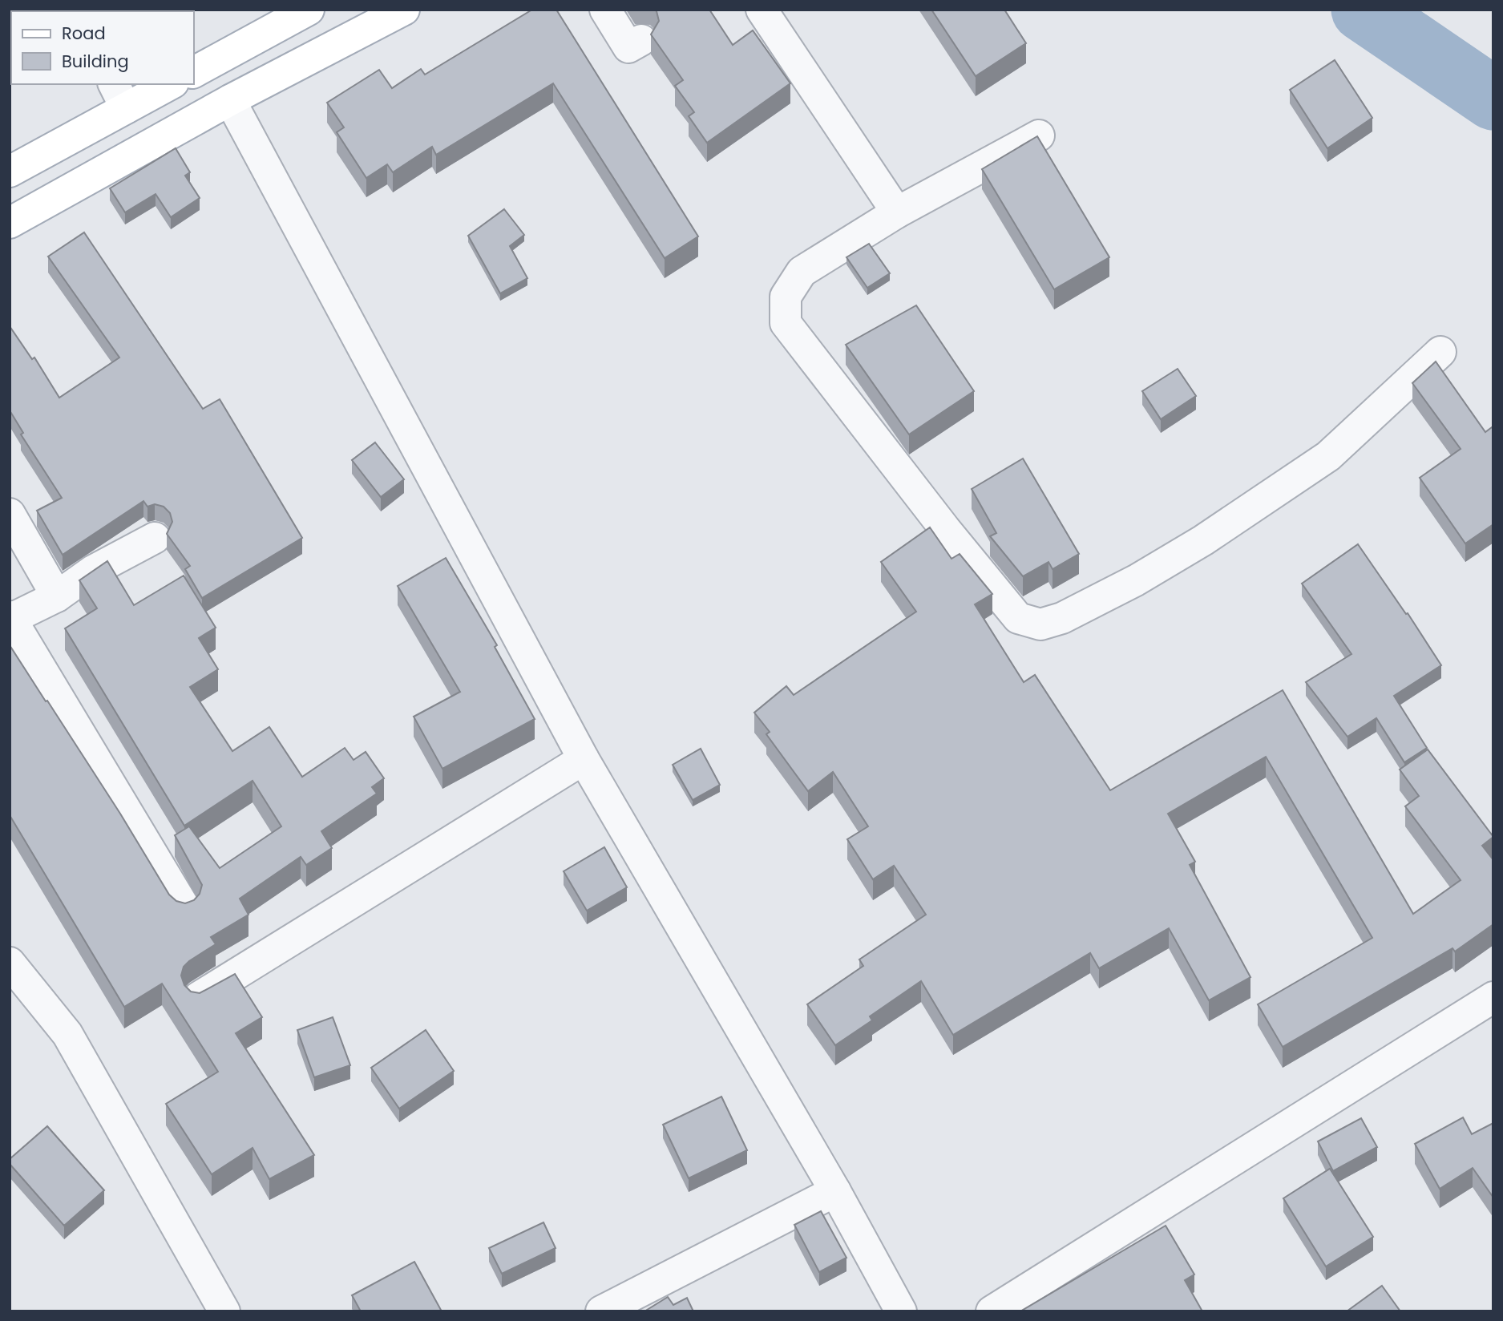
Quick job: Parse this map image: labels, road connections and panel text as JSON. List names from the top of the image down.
{
  "legend": ["Road", "Building"]
}
